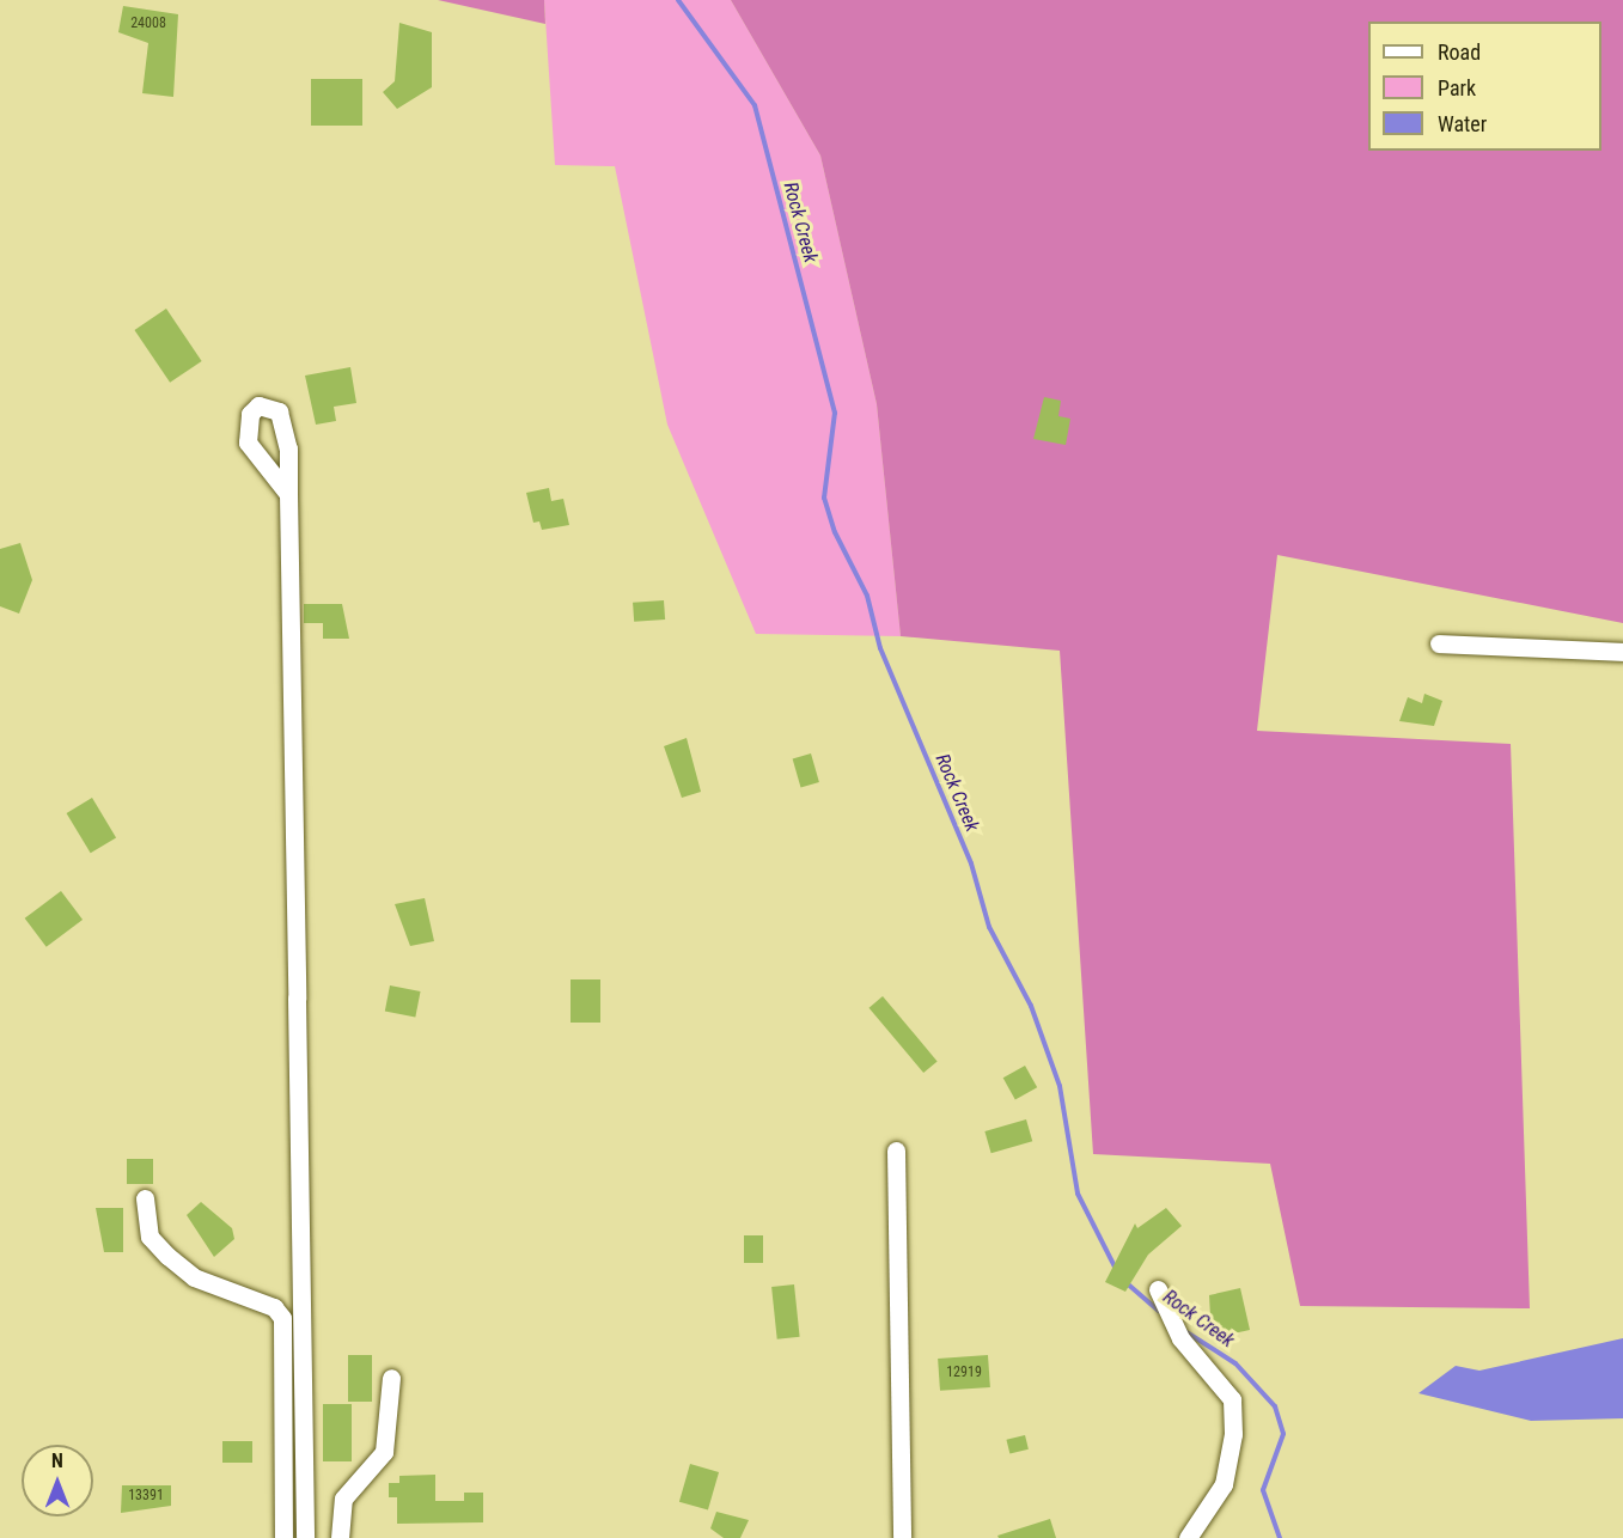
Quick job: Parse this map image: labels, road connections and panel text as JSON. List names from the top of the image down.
{
  "water": ["Rock Creek"],
  "house_numbers": ["24008", "12919", "13391"],
  "legend": ["Road", "Park", "Water"],
  "north": "top"
}
